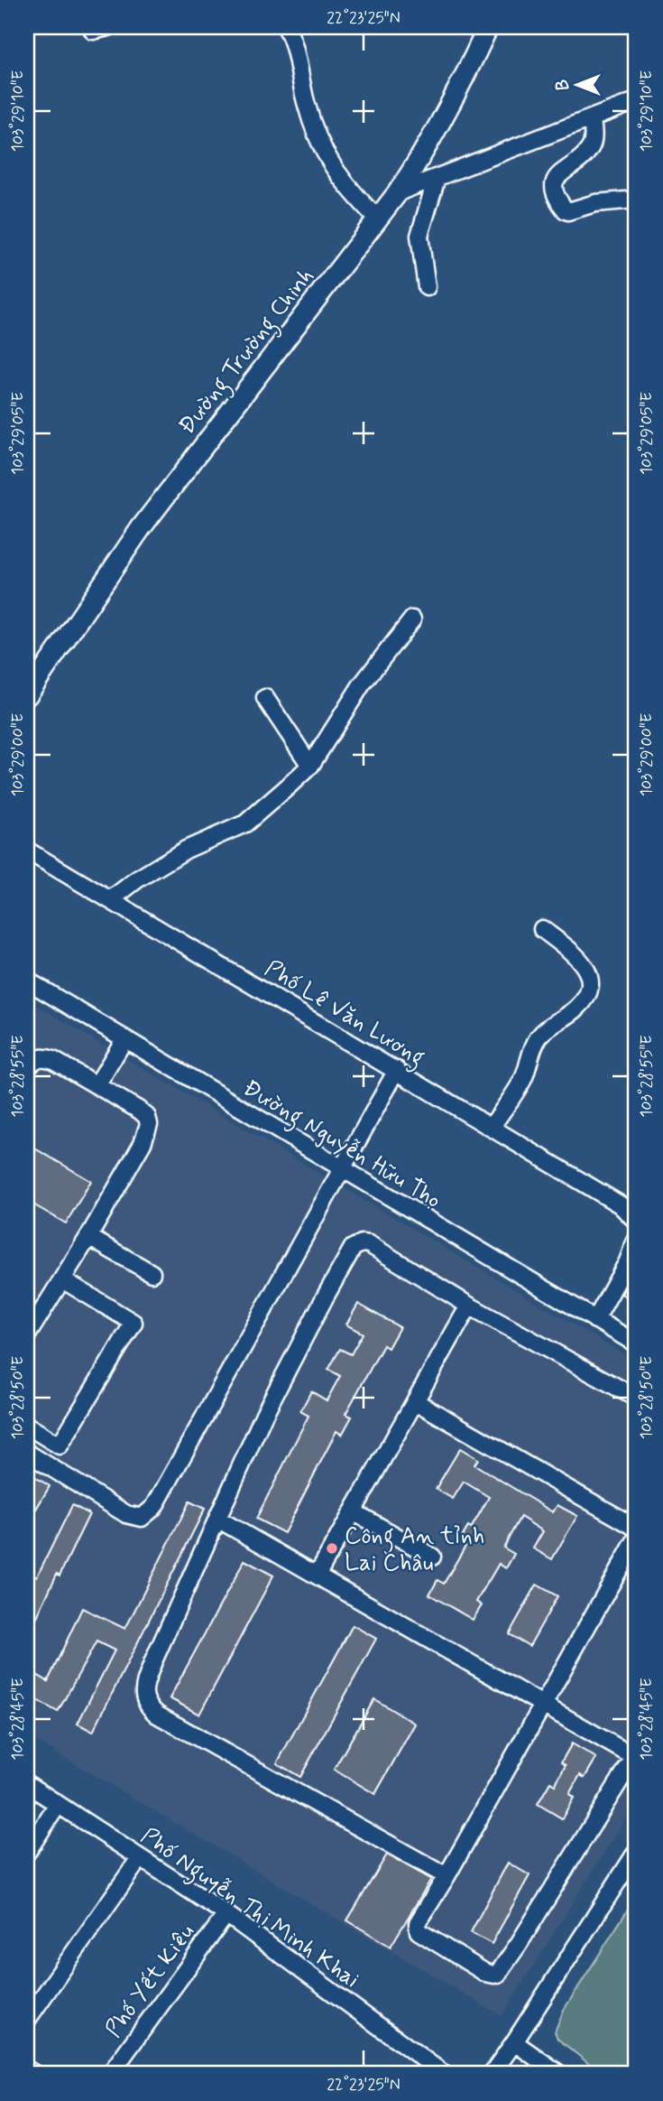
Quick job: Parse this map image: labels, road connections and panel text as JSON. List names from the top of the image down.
{
  "streets": {
    "main road": ["Đường Trường Chinh"],
    "street": [
      "Phố Lê Văn Lương",
      "Đường Nguyễn Hữu Thọ",
      "Phố Nguyễn Thị Minh Khai",
      "Phố Yết Kiêu"
    ]
  },
  "crossings": [
    ["Phố Nguyễn Thị Minh Khai", "Phố Yết Kiêu"]
  ],
  "places": ["Công An tỉnh Lai Châu"],
  "north": "left",
  "coordinates": [
    "22°23'25\"N",
    "103°29'10\"E",
    "103°29'05\"E",
    "103°29'00\"E",
    "103°28'55\"E",
    "103°28'50\"E",
    "103°28'45\"E"
  ]
}
